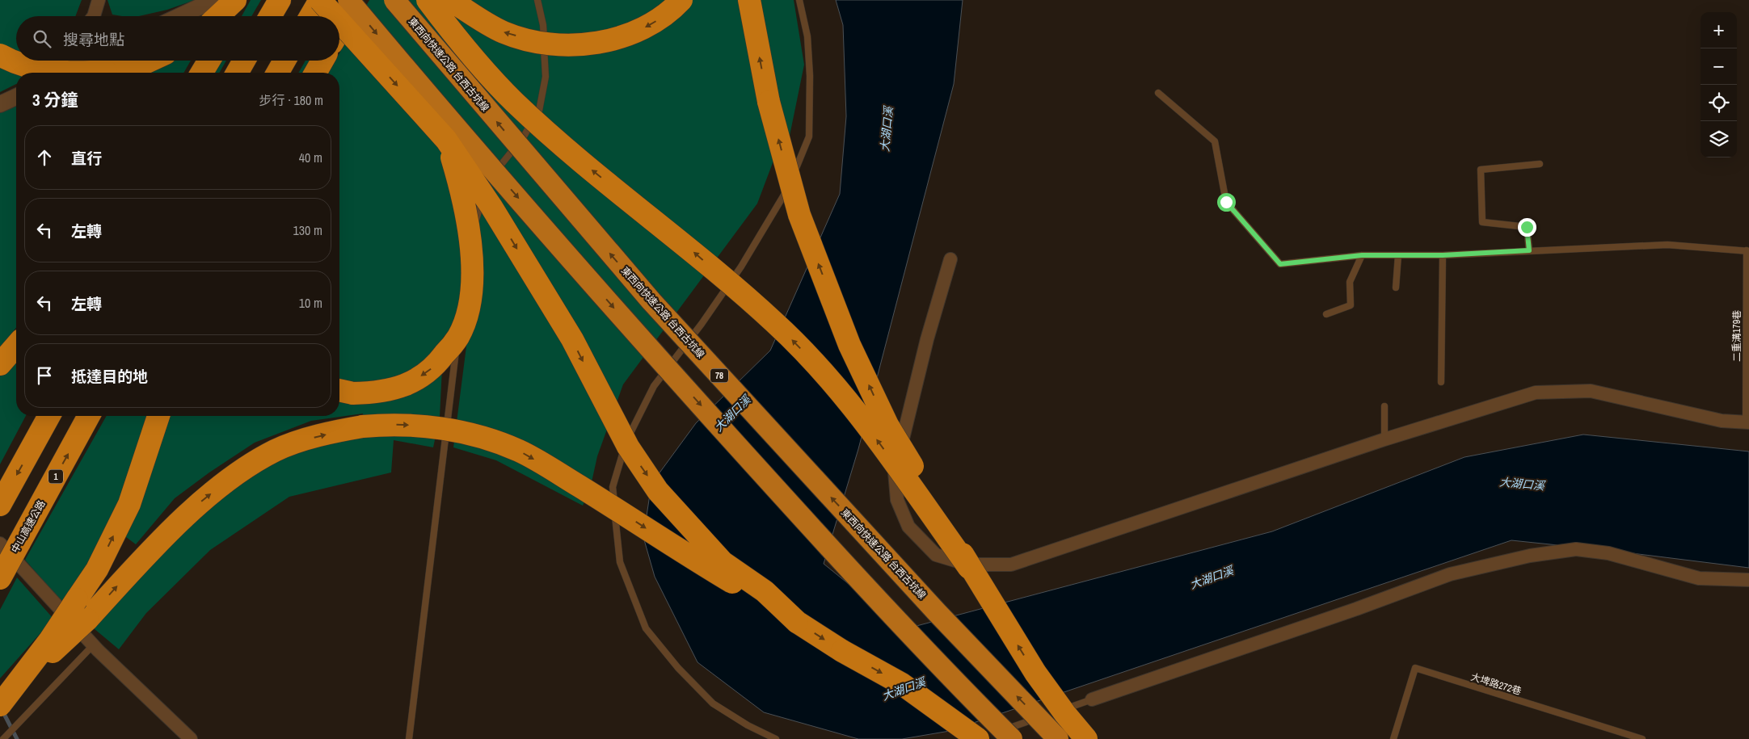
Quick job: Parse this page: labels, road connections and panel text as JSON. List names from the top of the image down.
{
  "streets": {
    "highway": [
      "東西向快速公路 台西古坑線",
      "78",
      "1",
      "中山高速公路"
    ],
    "lane": ["二重溝179巷", "大埤路272巷"]
  },
  "water": ["大湖口溪"],
  "page": {
    "map_buttons": ["+", "−"],
    "search": "搜尋地點",
    "heading": ["3 分鐘", "步行 · 180 m"],
    "list": [
      ["直行", "40 m"],
      ["左轉", "130 m"],
      ["左轉", "10 m"],
      "抵達目的地"
    ]
  }
}
